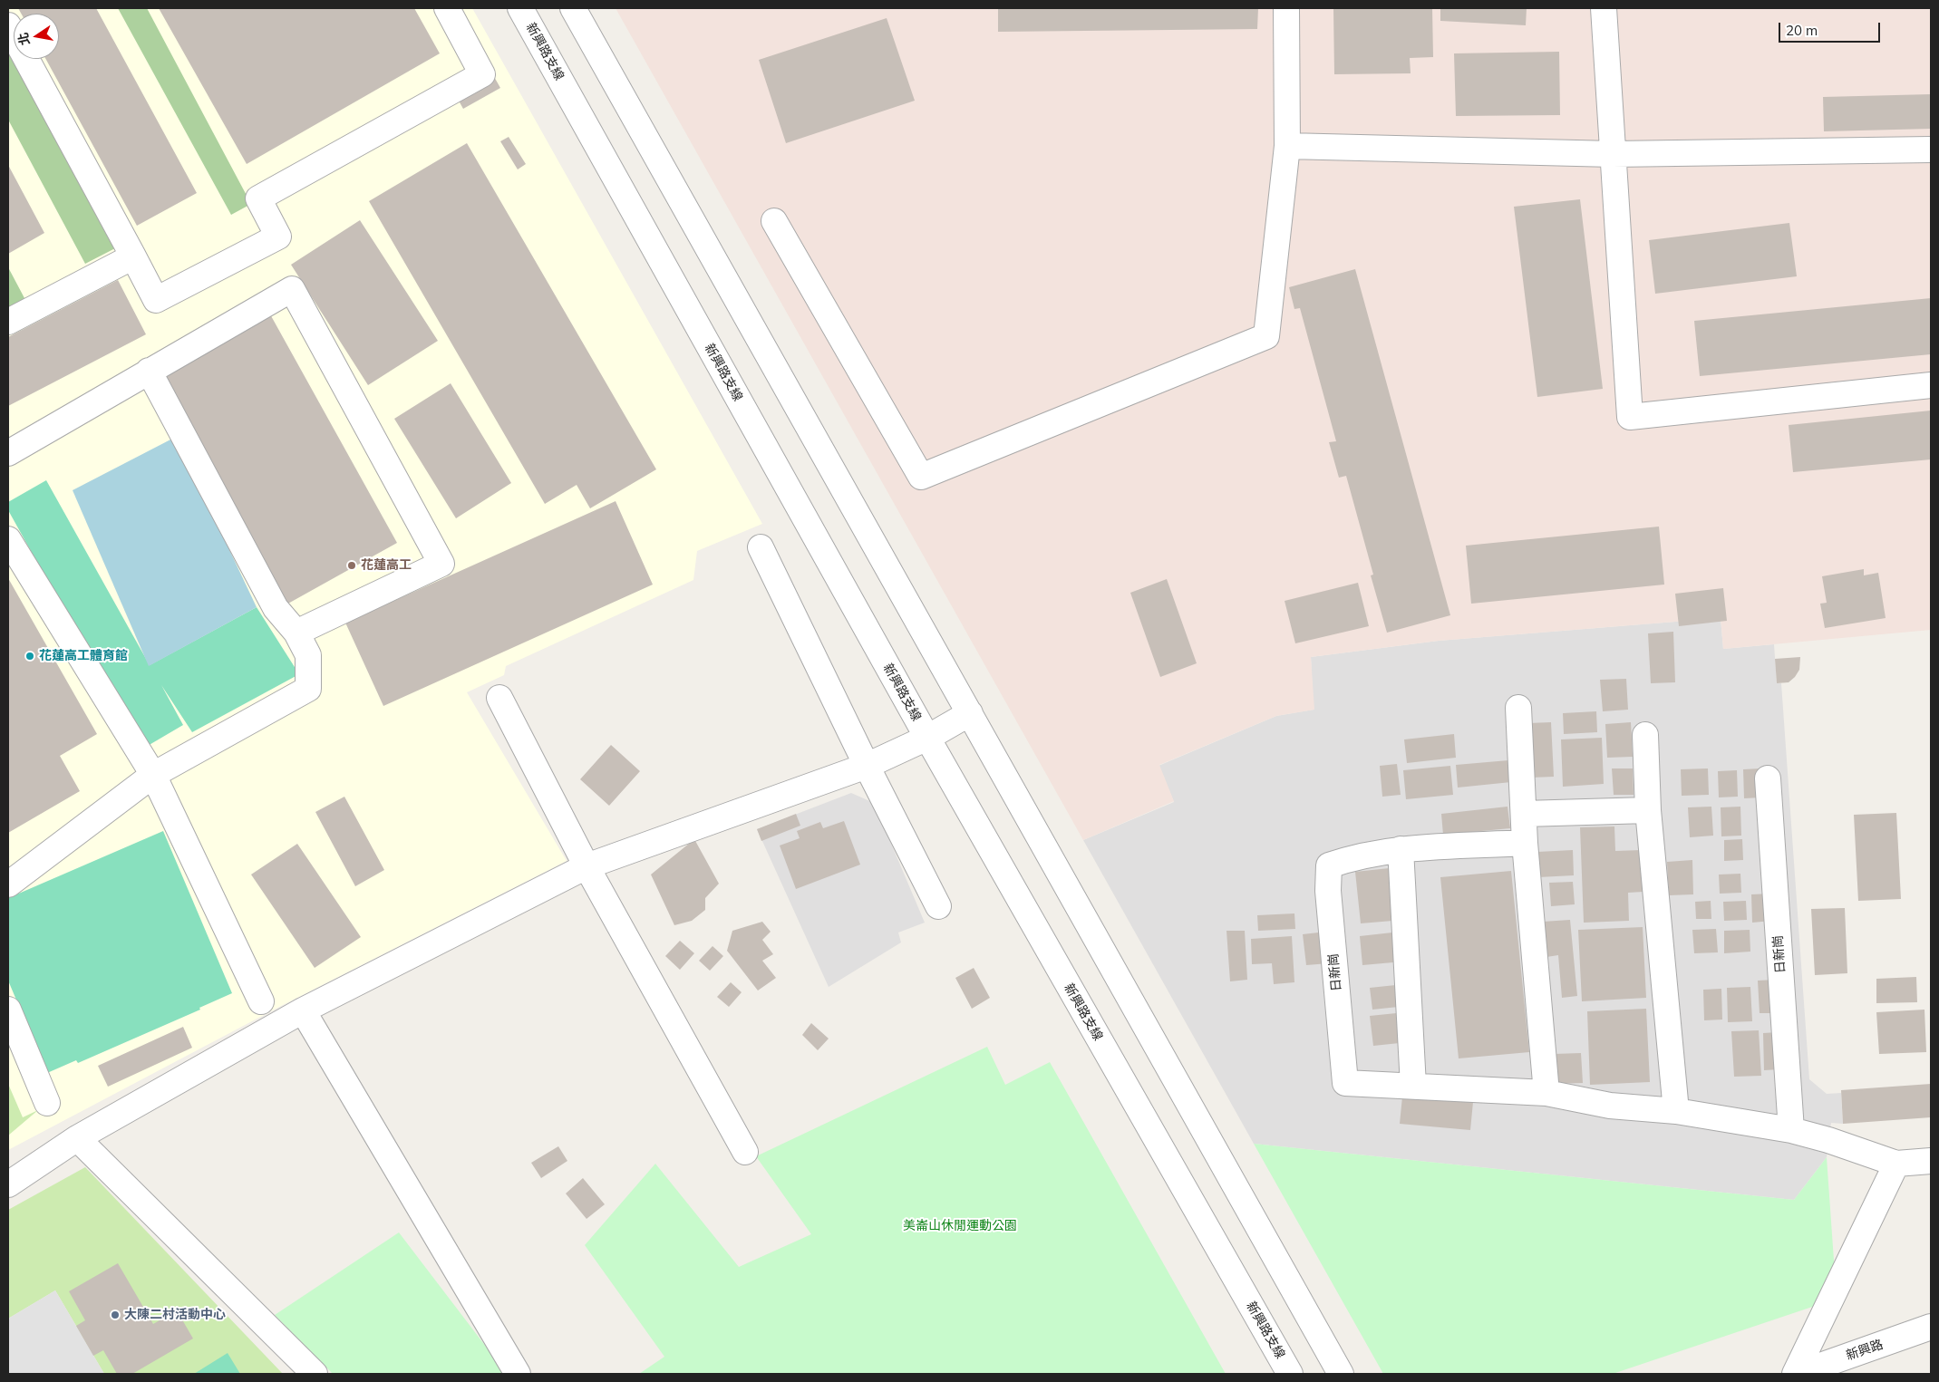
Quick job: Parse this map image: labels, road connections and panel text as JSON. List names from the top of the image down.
{
  "streets": {
    "street": ["新興路支線", "日新崗", "新興路"]
  },
  "parks": ["美崙山休閒運動公園"],
  "places": ["花蓮高工", "花蓮高工體育館", "大陳二村活動中心"],
  "scale_bar": "20 m",
  "north": "left"
}
